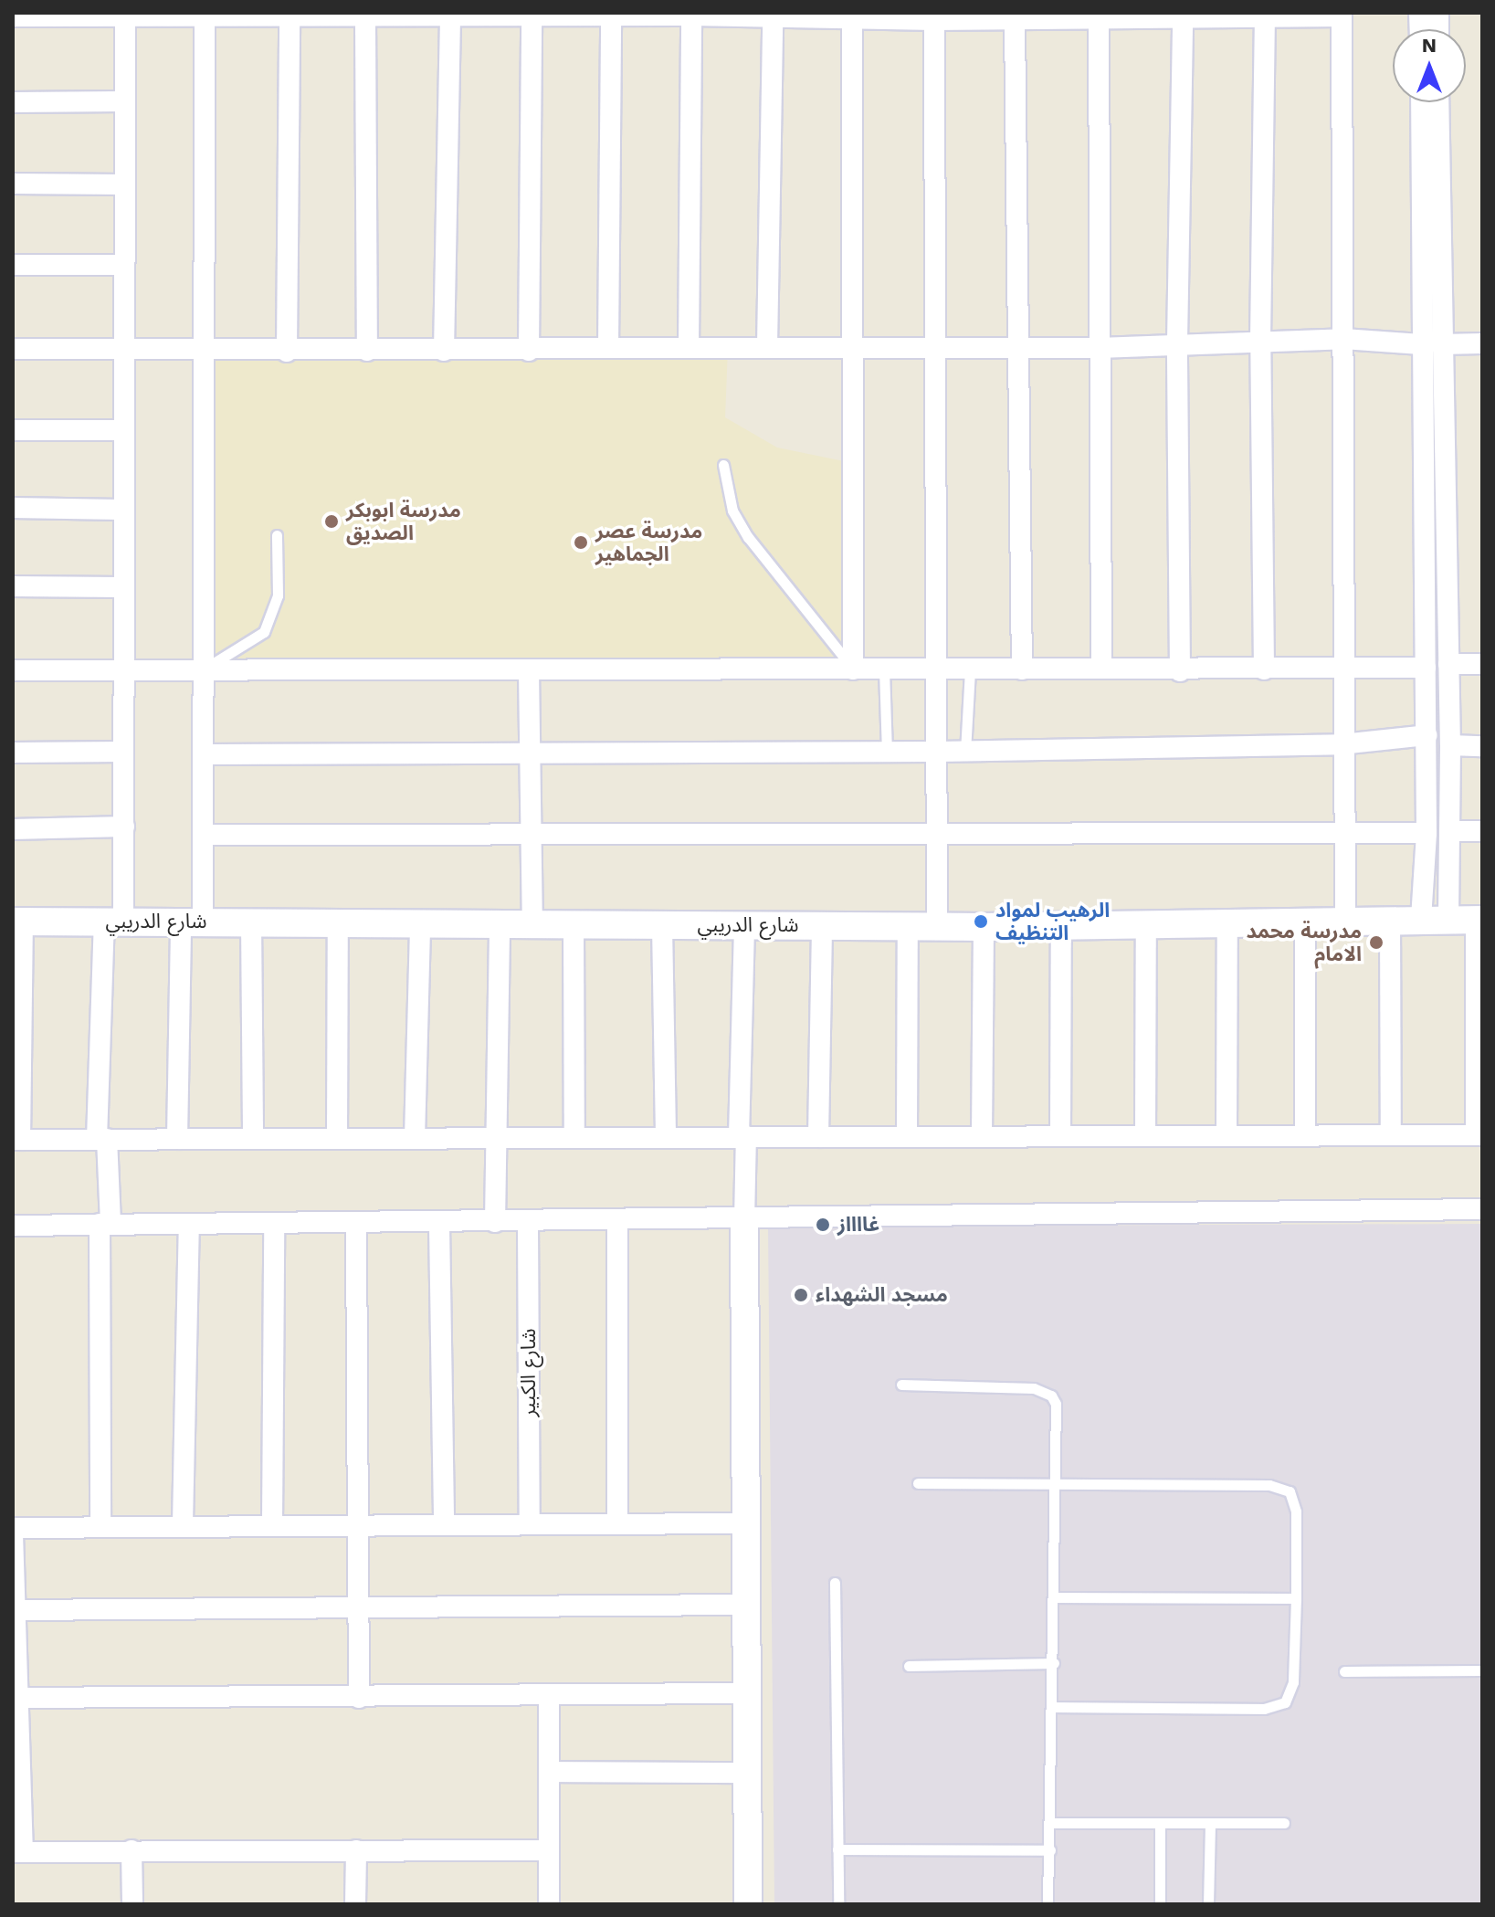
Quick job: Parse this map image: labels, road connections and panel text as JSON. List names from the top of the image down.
{
  "streets": {
    "street": ["شارع الدريبي", "شارع الكبير"]
  },
  "places": [
    "مدرسة ابوبكر الصديق",
    "مدرسة عصر الجماهير",
    "الرهيب لمواد التنظيف",
    "مدرسة محمد الامام",
    "غااااز",
    "مسجد الشهداء"
  ],
  "north": "top"
}
